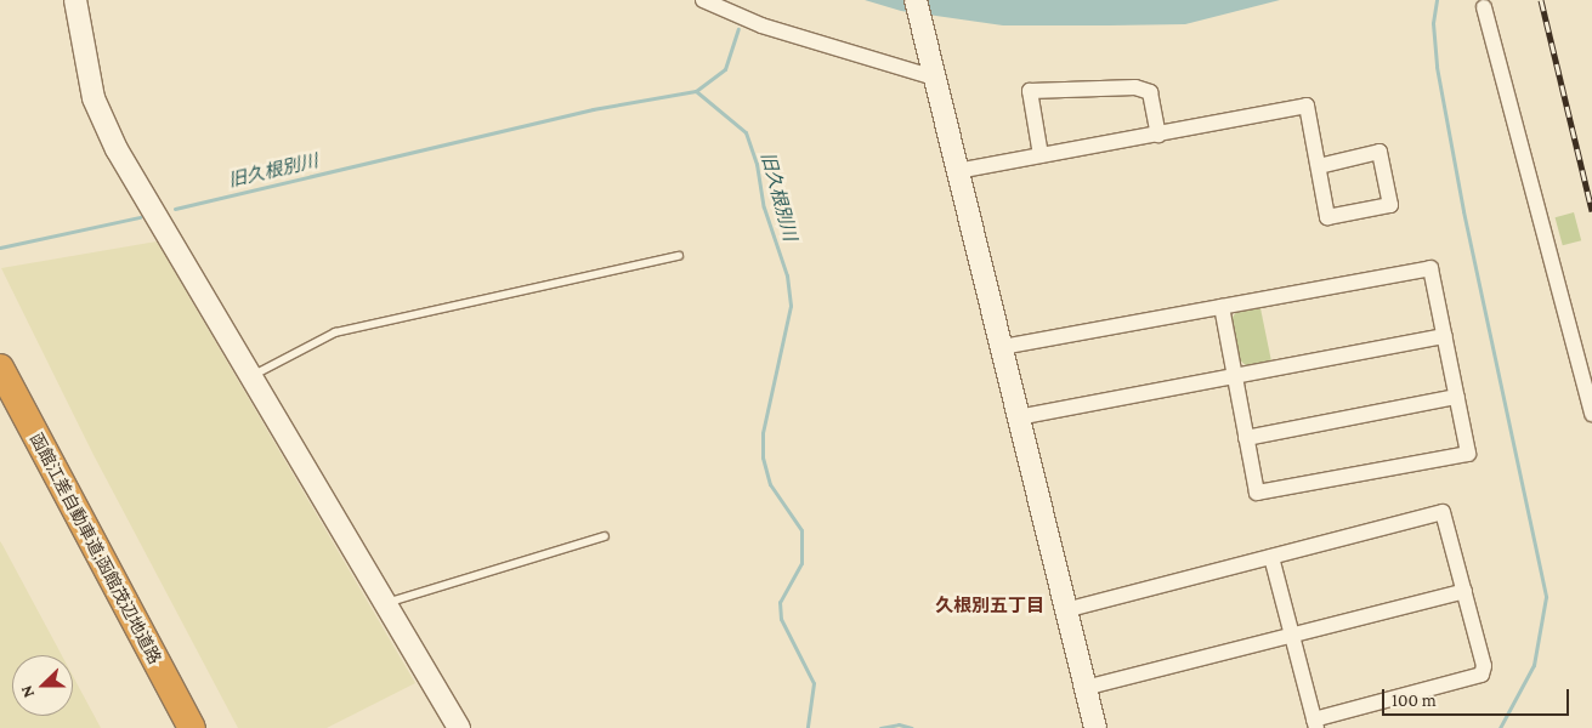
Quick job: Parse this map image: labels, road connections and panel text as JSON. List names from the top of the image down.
{
  "streets": {
    "highway": ["函館江差自動車道;函館茂辺地道路"]
  },
  "districts": ["久根別五丁目"],
  "water": ["旧久根別川"],
  "scale_bar": "100 m",
  "north": "left"
}
